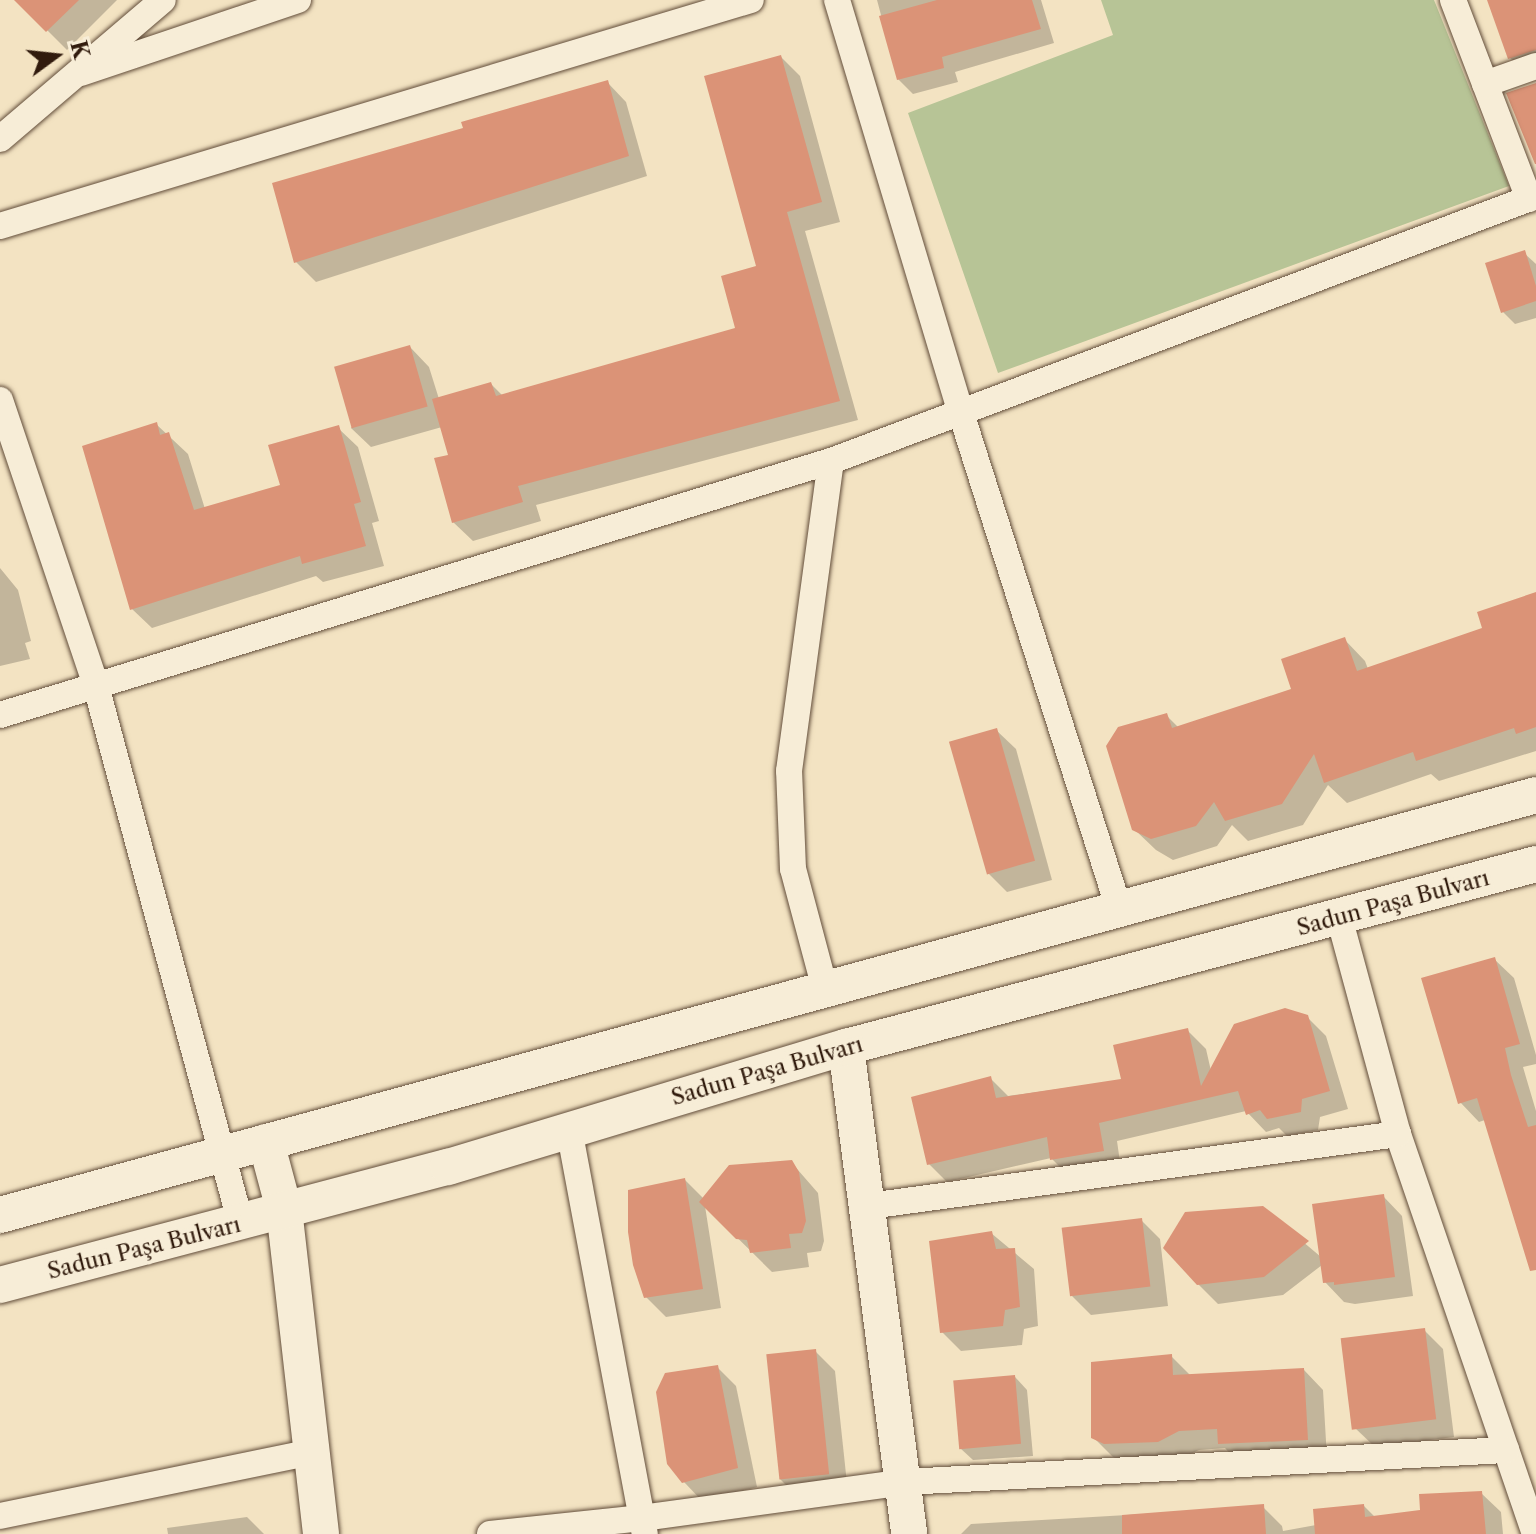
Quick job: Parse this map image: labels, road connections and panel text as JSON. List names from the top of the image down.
{
  "streets": {
    "main road": ["Sadun Paşa Bulvarı"]
  },
  "north": "right"
}
